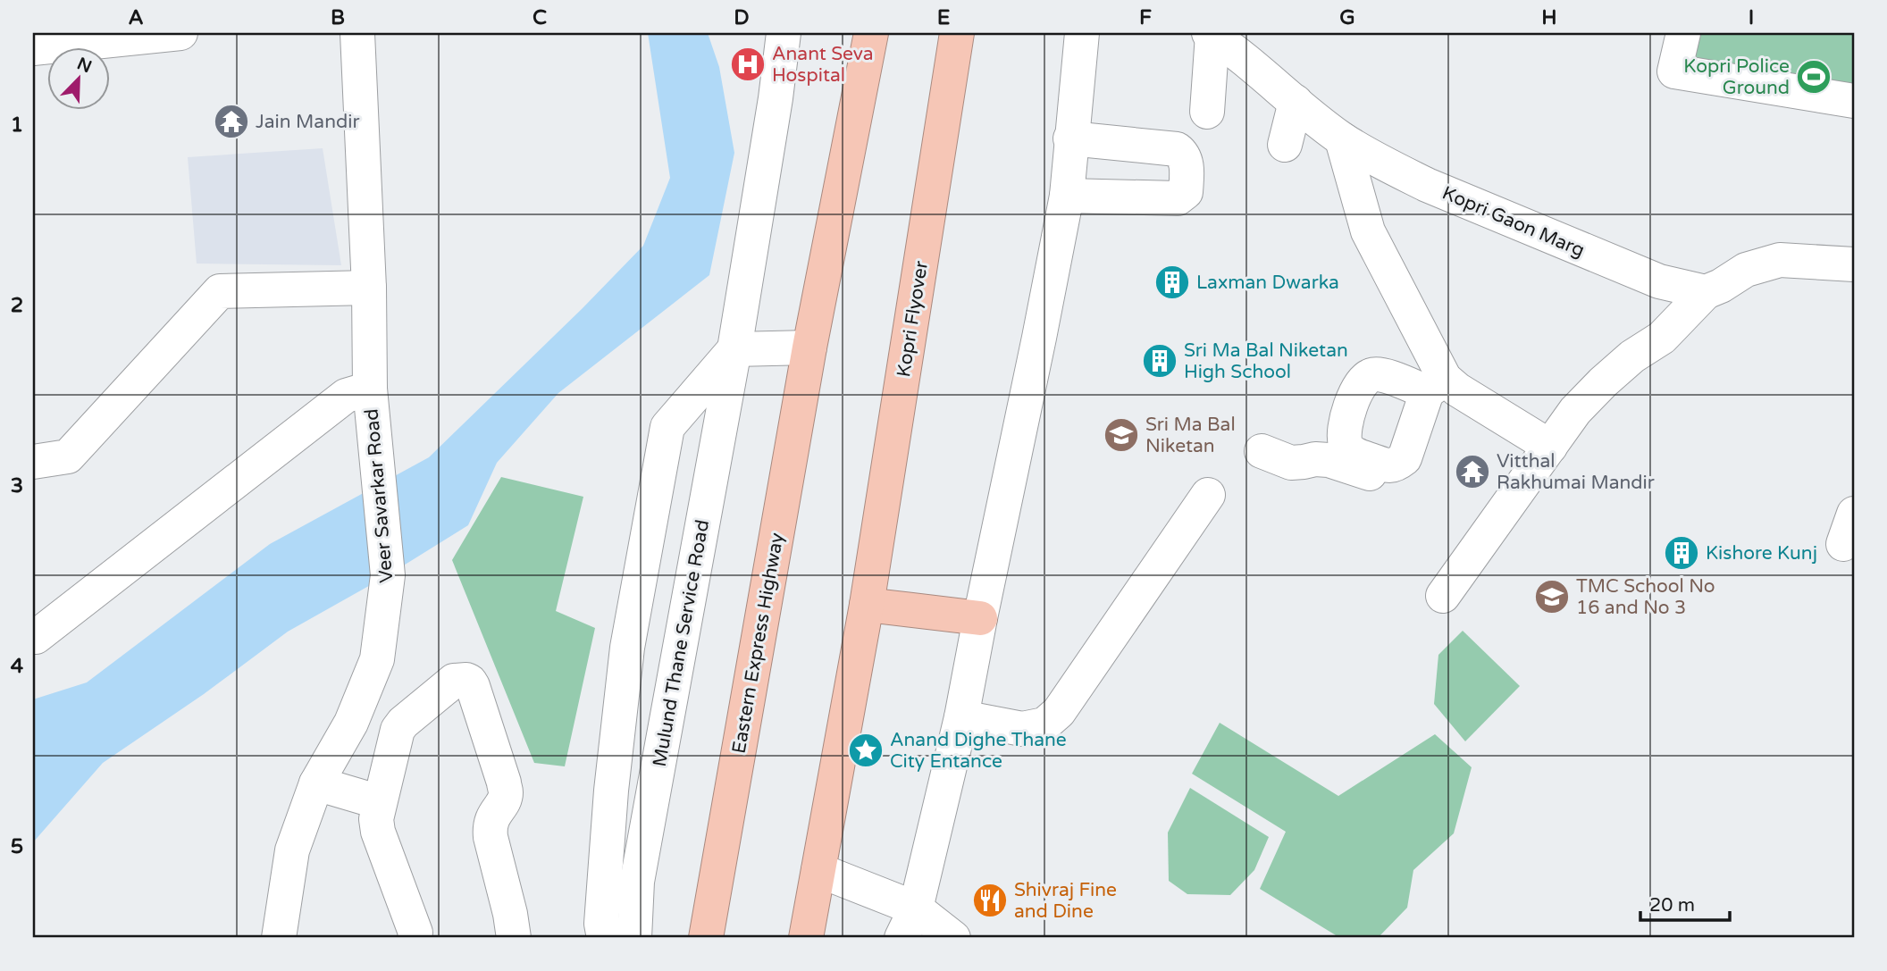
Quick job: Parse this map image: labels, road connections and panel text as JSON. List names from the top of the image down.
{
  "streets": {
    "highway": ["Kopri Flyover", "Eastern Express Highway"],
    "street": ["Kopri Gaon Marg", "Veer Savarkar Road", "Mulund Thane Service Road"]
  },
  "places": {
    "hospital": ["Anant Seva Hospital"],
    "sports": ["Kopri Police Ground"],
    "temple": ["Jain Mandir", "Vitthal Rakhumai Mandir"],
    "building": ["Laxman Dwarka", "Sri Ma Bal Niketan High School", "Kishore Kunj"],
    "school or university": ["Sri Ma Bal Niketan", "TMC School No 16 and No 3"],
    "place": ["Anand Dighe Thane City Entance"],
    "restaurant": ["Shivraj Fine and Dine"]
  },
  "scale_bar": "20 m",
  "north": "top right",
  "grid": {
    "columns": [
      "A",
      "B",
      "C",
      "D",
      "E",
      "F",
      "G",
      "H",
      "I"
    ],
    "rows": [
      "1",
      "2",
      "3",
      "4",
      "5"
    ]
  }
}
